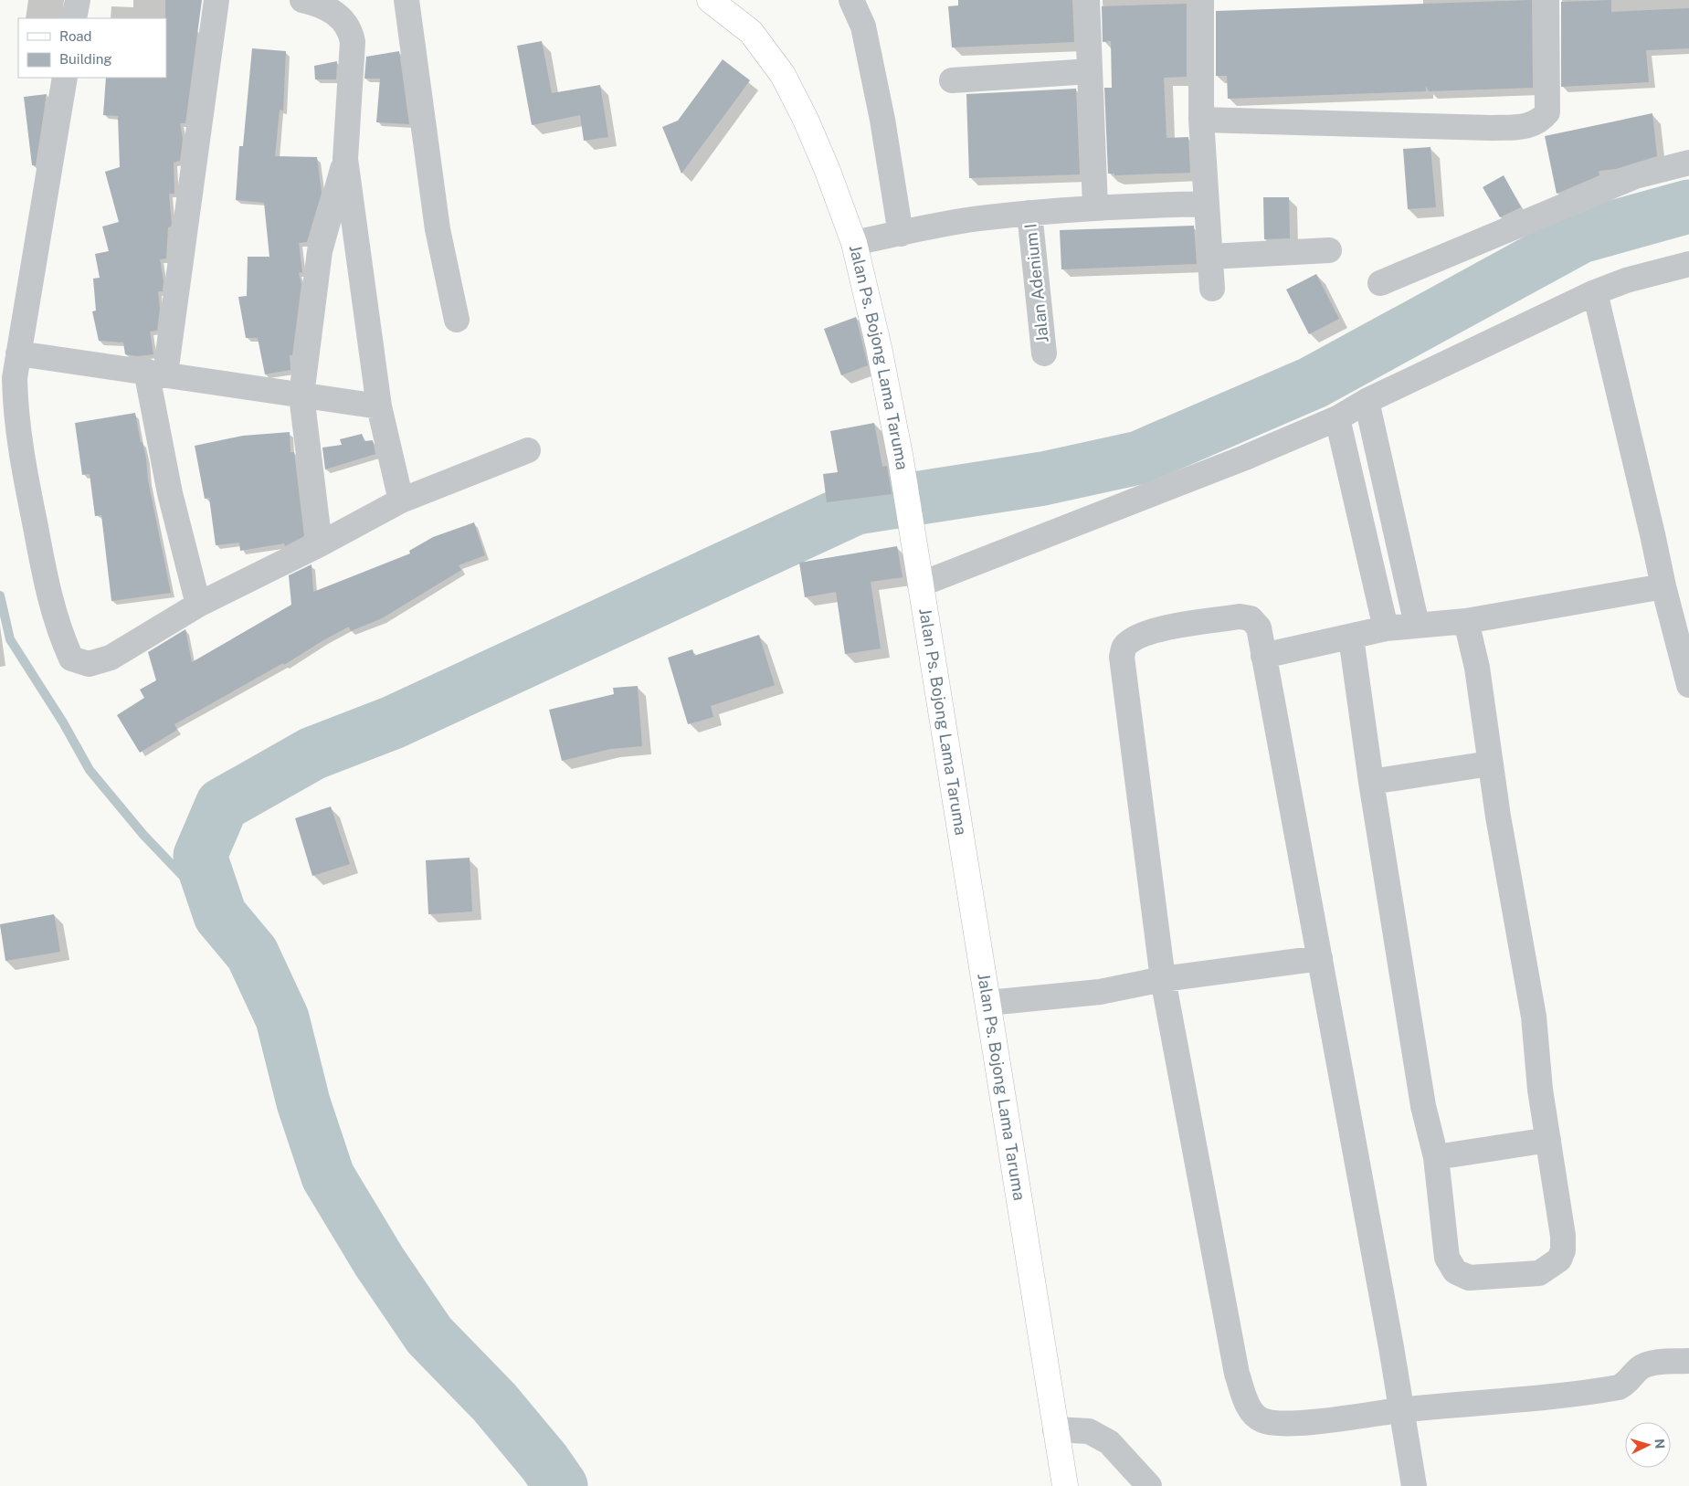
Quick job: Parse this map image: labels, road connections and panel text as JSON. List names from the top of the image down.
{
  "streets": {
    "main road": ["Jalan Ps. Bojong Lama Taruma"],
    "street": ["Jalan Adenium I"]
  },
  "legend": ["Road", "Building"],
  "north": "right"
}
